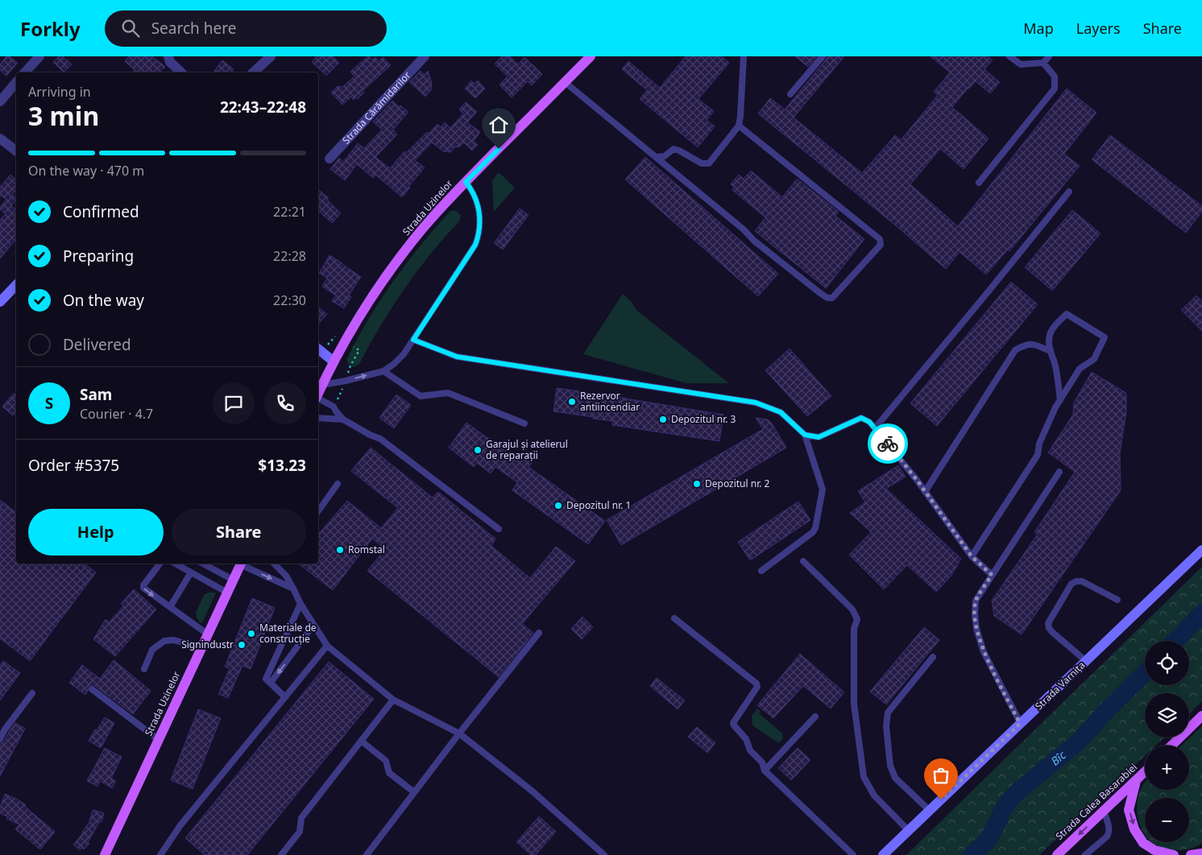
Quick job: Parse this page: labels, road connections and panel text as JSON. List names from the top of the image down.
{
  "streets": {
    "main road": ["Strada Uzinelor", "Strada Calea Basarabiei"],
    "street": ["Strada Cărămidarilor", "Strada Varnița"]
  },
  "one_way": ["Strada Calea Basarabiei"],
  "water": ["Bîc"],
  "places": [
    "Rezervor antiincendiar",
    "Depozitul nr. 3",
    "Garajul și atelierul de reparații",
    "Depozitul nr. 2",
    "Depozitul nr. 1",
    "Romstal",
    "Materiale de construcție",
    "Signindustr"
  ],
  "page": {
    "header": "Forkly",
    "search": "Search here",
    "nav": ["Map", "Layers", "Share"],
    "heading": ["3 min", "Arriving in", "22:43–22:48"],
    "panel": [
      "Sam",
      "Courier · 4.7",
      "Order #5375",
      "$13.23"
    ],
    "bar": "On the way · 470 m",
    "list": [
      ["Confirmed", "22:21"],
      ["Preparing", "22:28"],
      ["On the way", "22:30"],
      "Delivered"
    ],
    "round": "S",
    "buttons": ["Help", "Share"],
    "map_buttons": ["+", "−"]
  }
}
